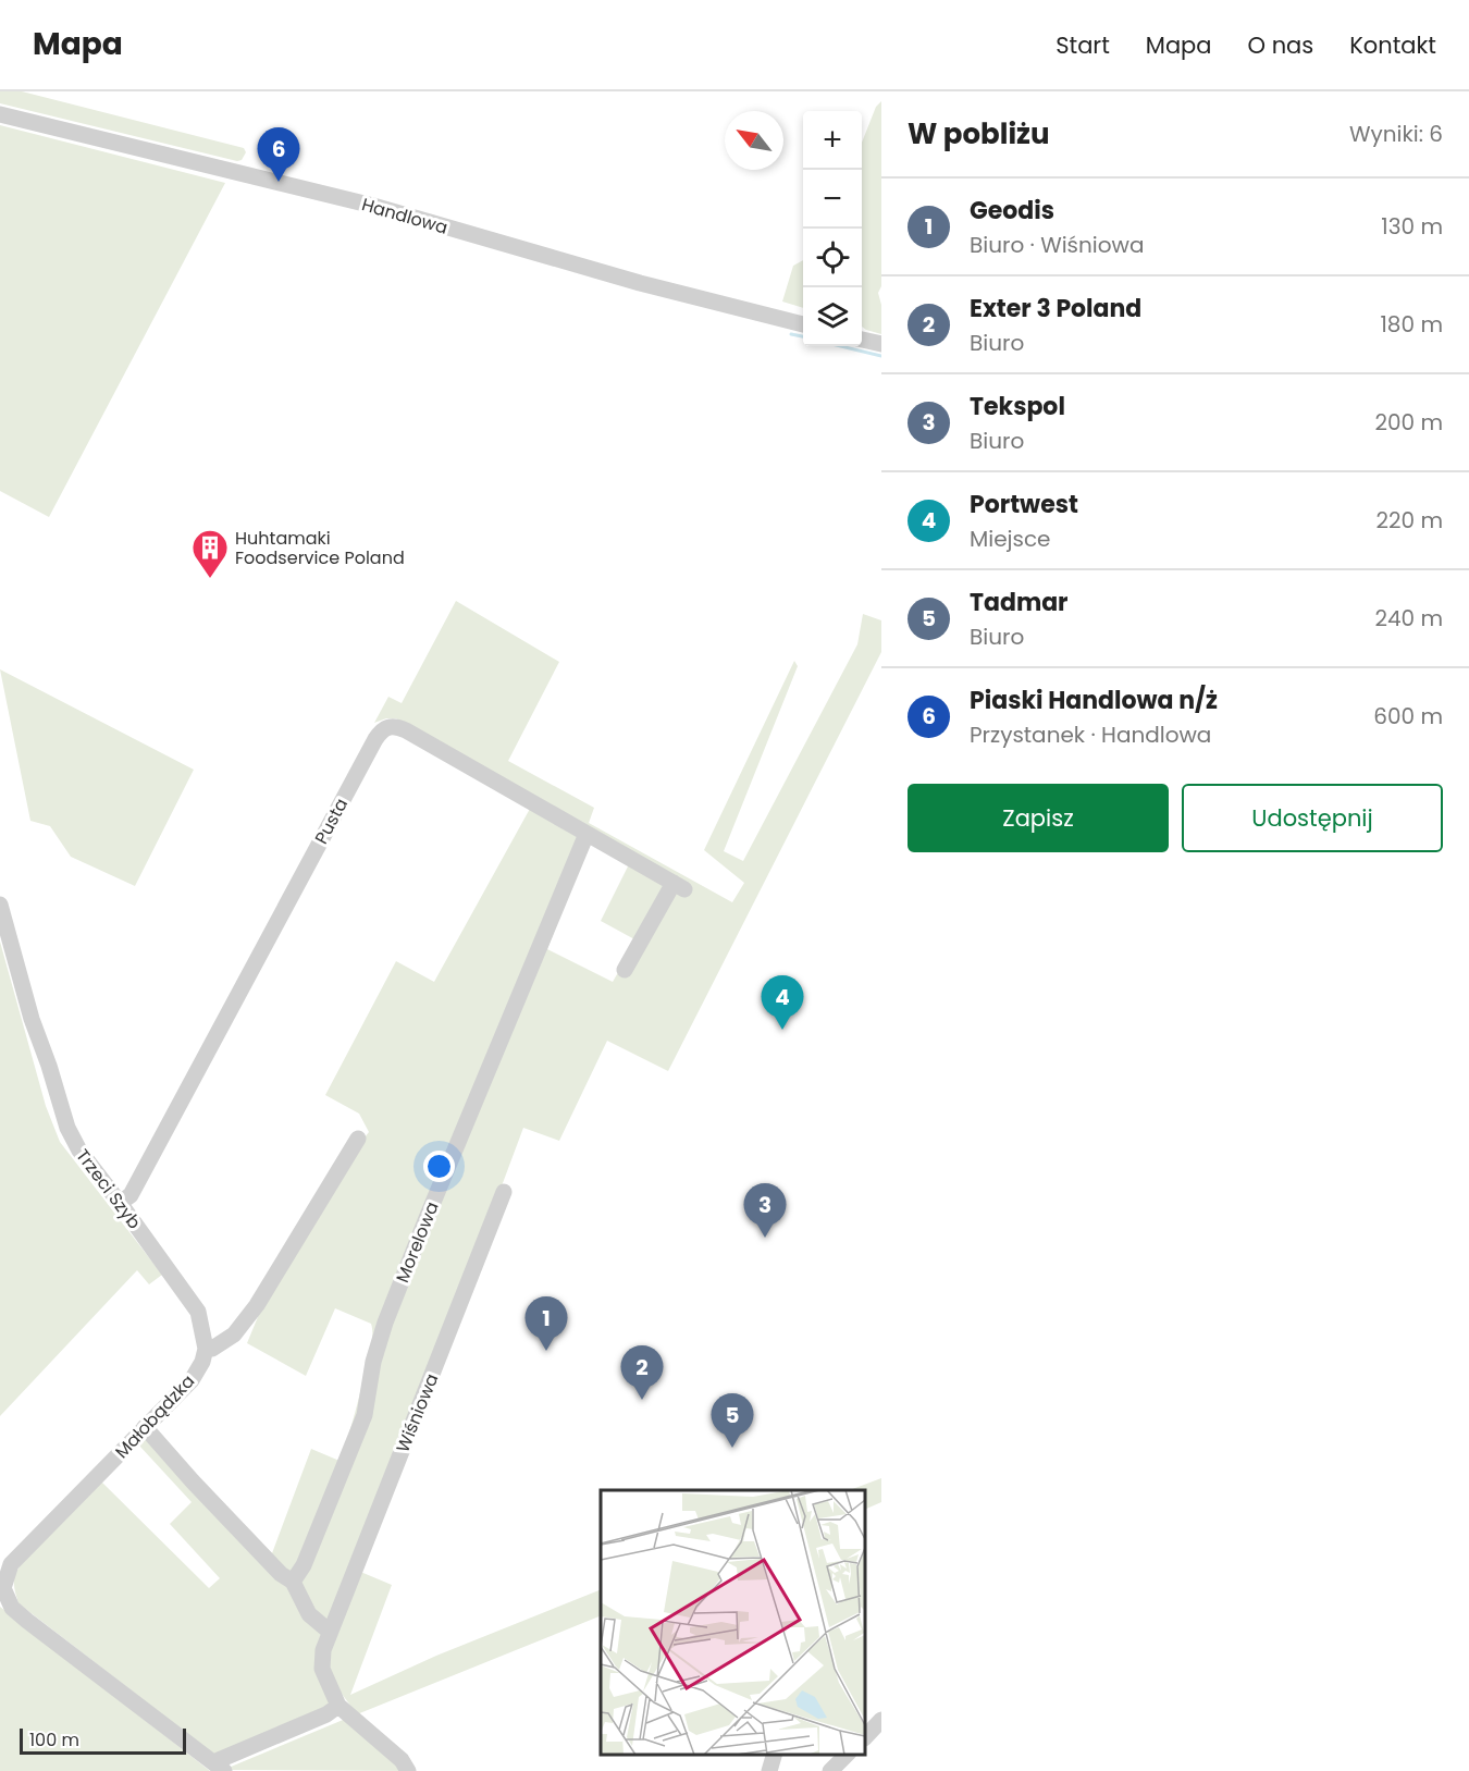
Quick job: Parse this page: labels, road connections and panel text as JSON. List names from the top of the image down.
{
  "streets": {
    "street": [
      "Handlowa",
      "Pusta",
      "Trzeci Szyb",
      "Morelowa",
      "Wiśniowa",
      "Małobądzka"
    ]
  },
  "crossings": [
    ["Pusta", "Trzeci Szyb"],
    ["Pusta", "Morelowa"],
    ["Trzeci Szyb", "Małobądzka"]
  ],
  "places": {
    "building": ["Huhtamaki Foodservice Poland"]
  },
  "scale_bar": "100 m",
  "north": "top left",
  "page": {
    "header": "Mapa",
    "nav": [
      "Start",
      "Mapa",
      "O nas",
      "Kontakt"
    ],
    "heading": ["W pobliżu", "Wyniki: 6"],
    "map_buttons": ["+", "−"],
    "pins": [
      "6",
      "4",
      "3",
      "1",
      "2",
      "5"
    ],
    "list": [
      {
        "mark": "1",
        "name": "Geodis",
        "note": "Biuro · Wiśniowa",
        "value": "130 m"
      },
      {
        "mark": "2",
        "name": "Exter 3 Poland",
        "note": "Biuro",
        "value": "180 m"
      },
      {
        "mark": "3",
        "name": "Tekspol",
        "note": "Biuro",
        "value": "200 m"
      },
      {
        "mark": "4",
        "name": "Portwest",
        "note": "Miejsce",
        "value": "220 m"
      },
      {
        "mark": "5",
        "name": "Tadmar",
        "note": "Biuro",
        "value": "240 m"
      },
      {
        "mark": "6",
        "name": "Piaski Handlowa n/ż",
        "note": "Przystanek · Handlowa",
        "value": "600 m"
      }
    ],
    "buttons": ["Zapisz", "Udostępnij"],
    "scale": "100 m"
  }
}
